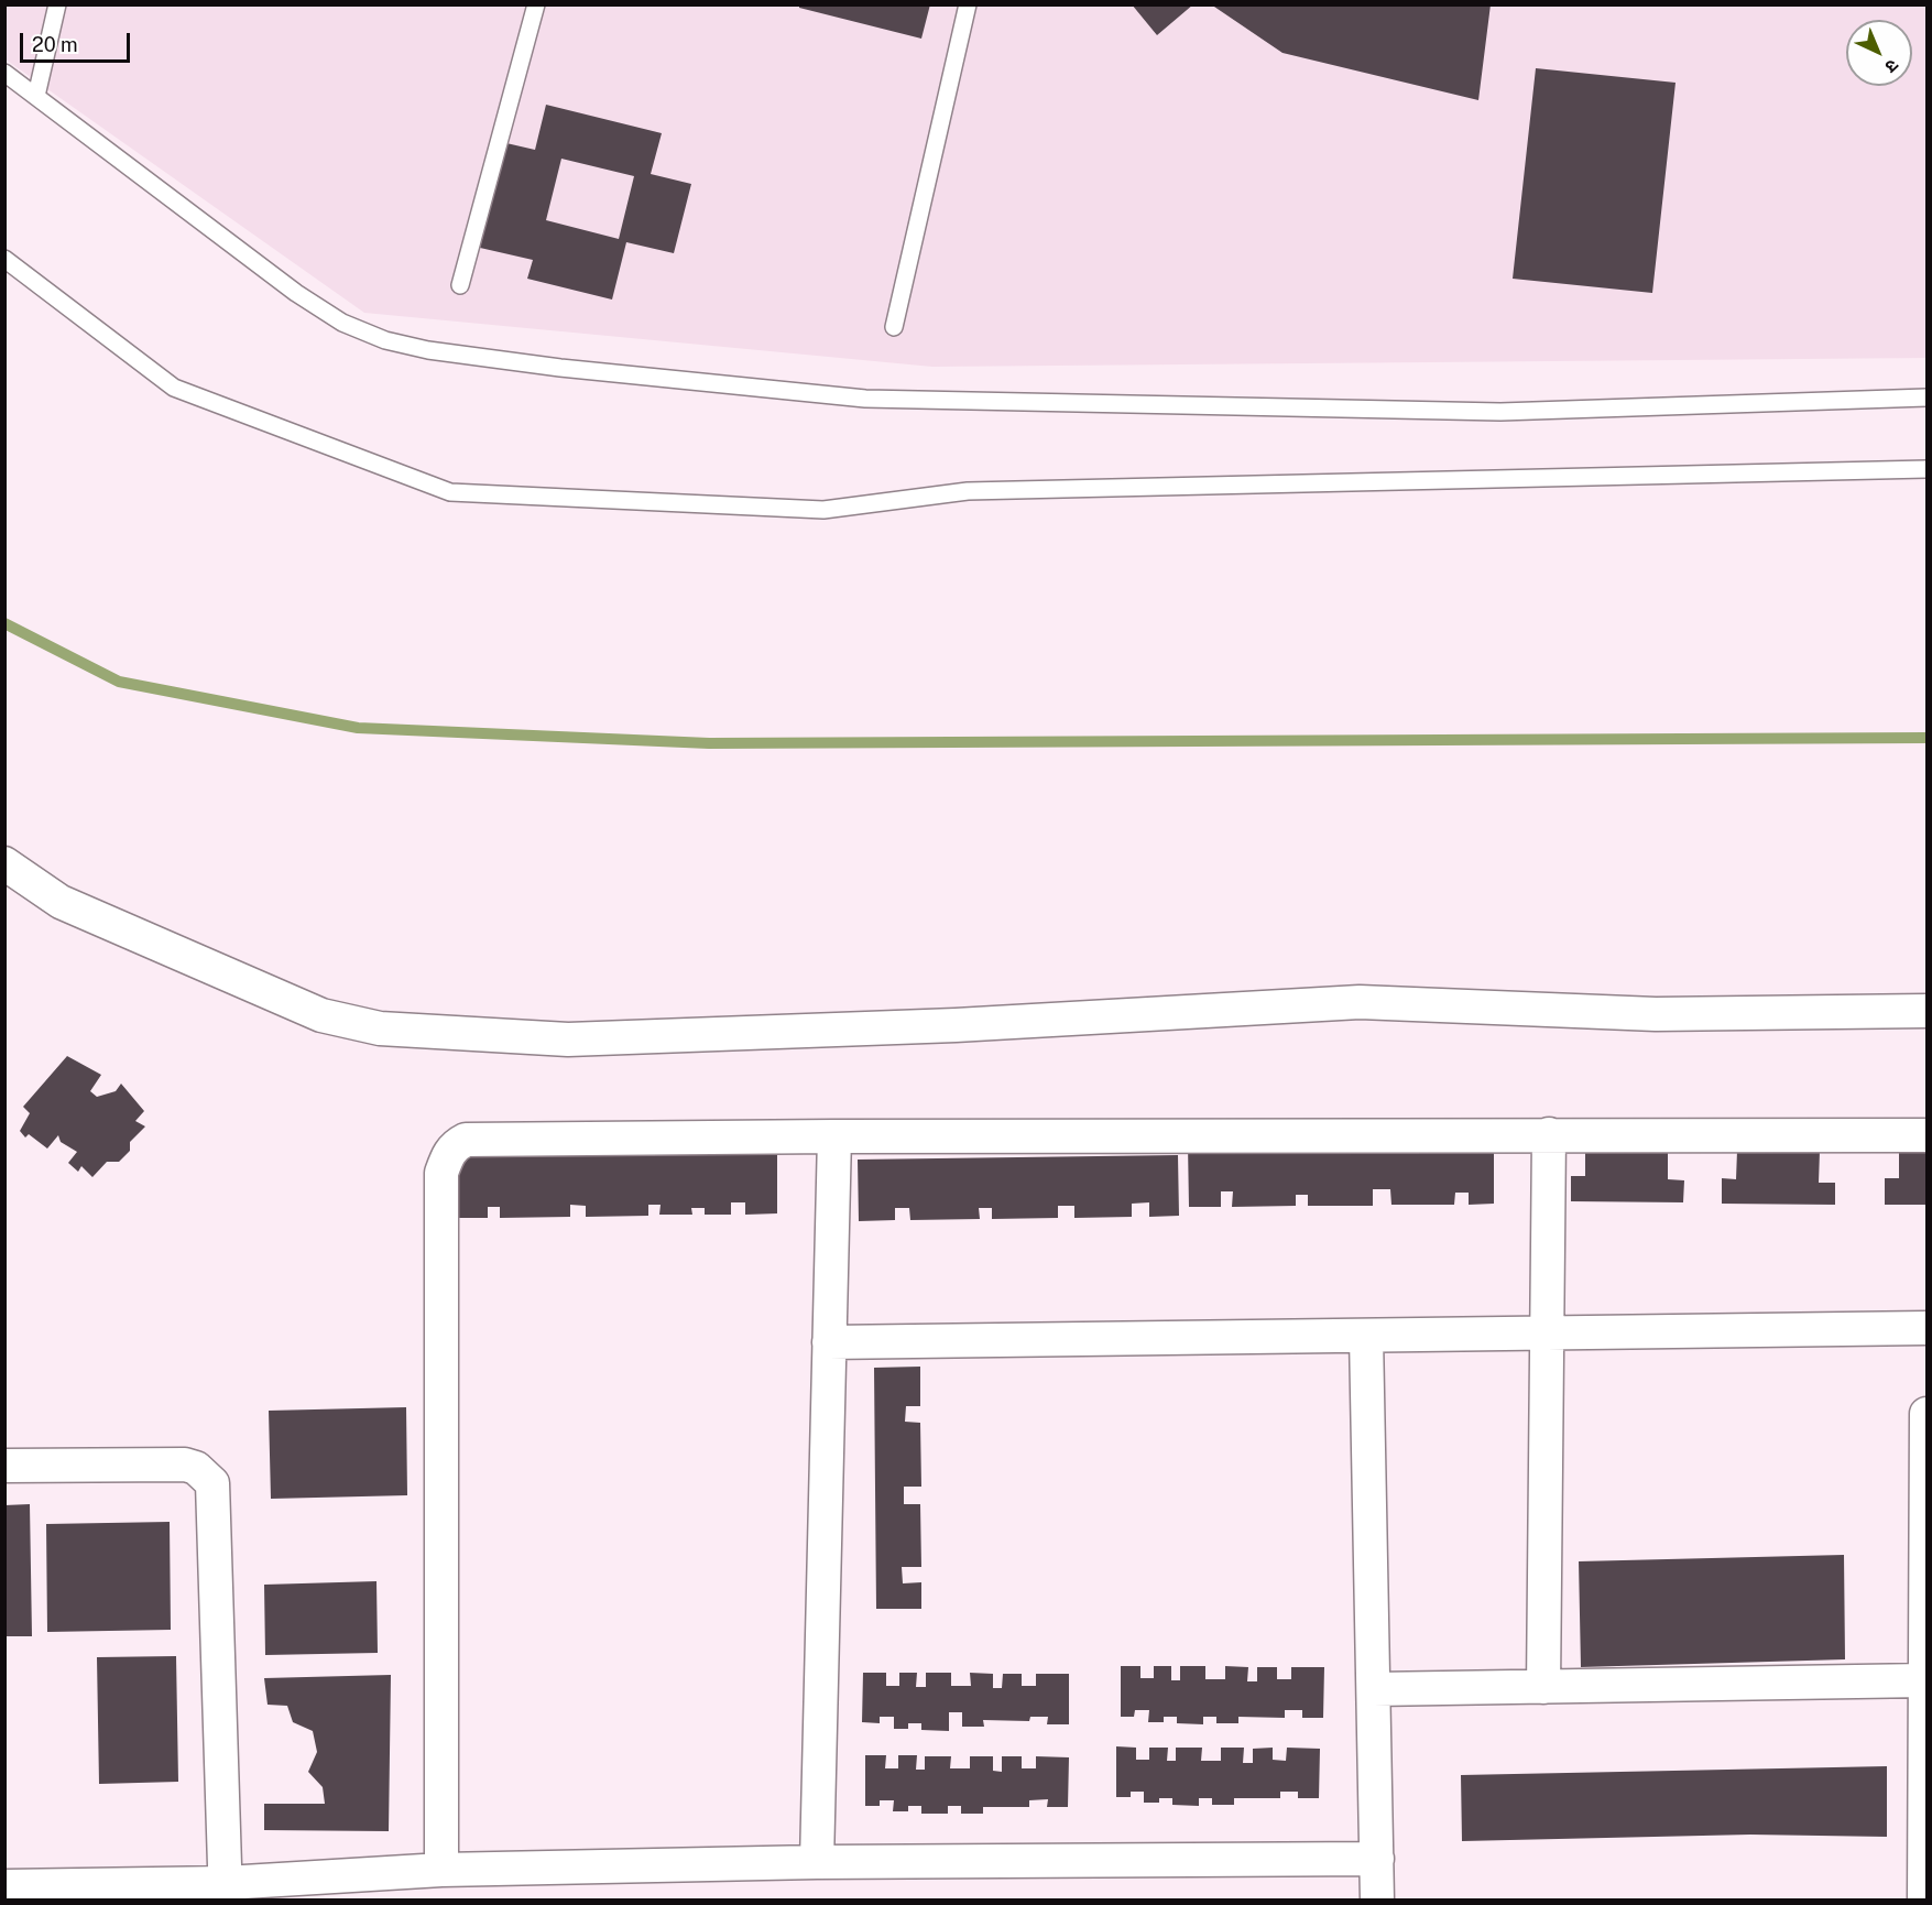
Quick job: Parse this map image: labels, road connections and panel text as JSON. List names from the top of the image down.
{
  "scale_bar": "20 m",
  "north": "bottom right"
}
